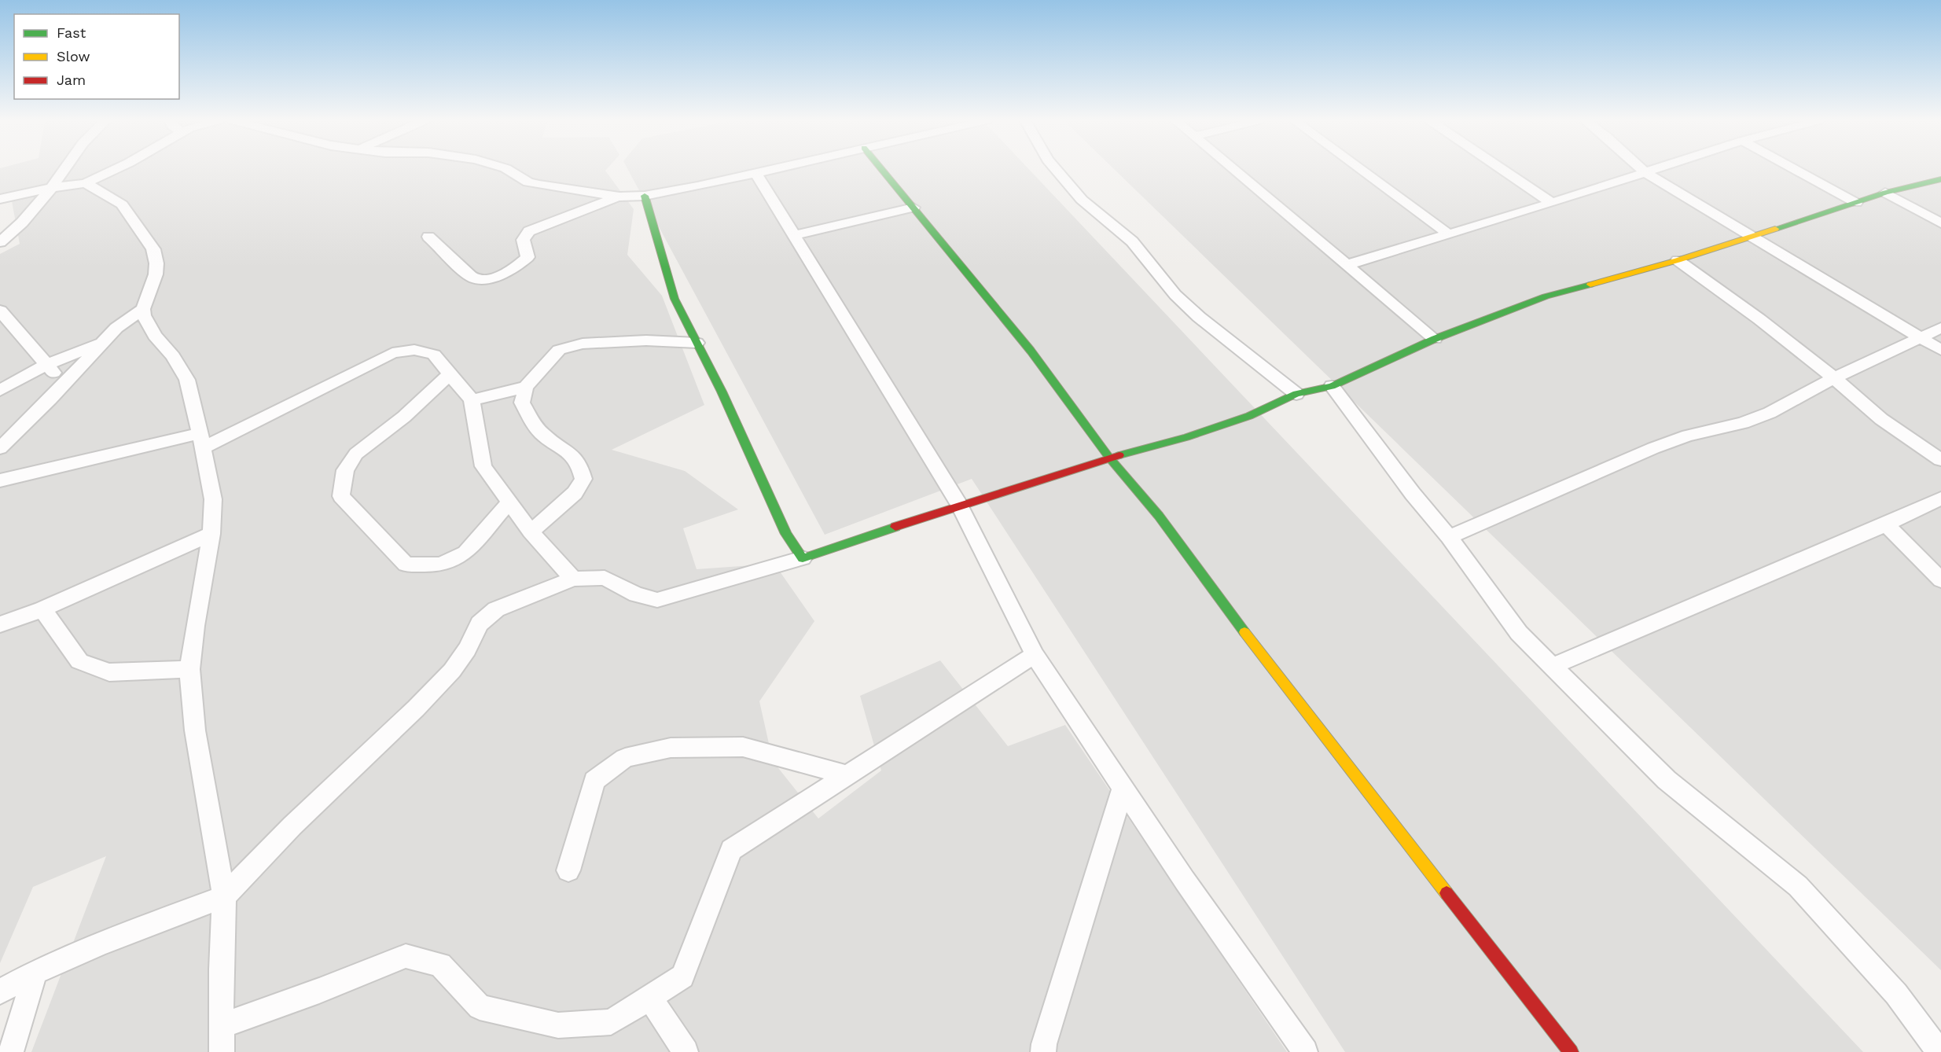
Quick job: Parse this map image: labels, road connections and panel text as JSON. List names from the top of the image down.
{
  "legend": ["Fast", "Slow", "Jam"]
}
